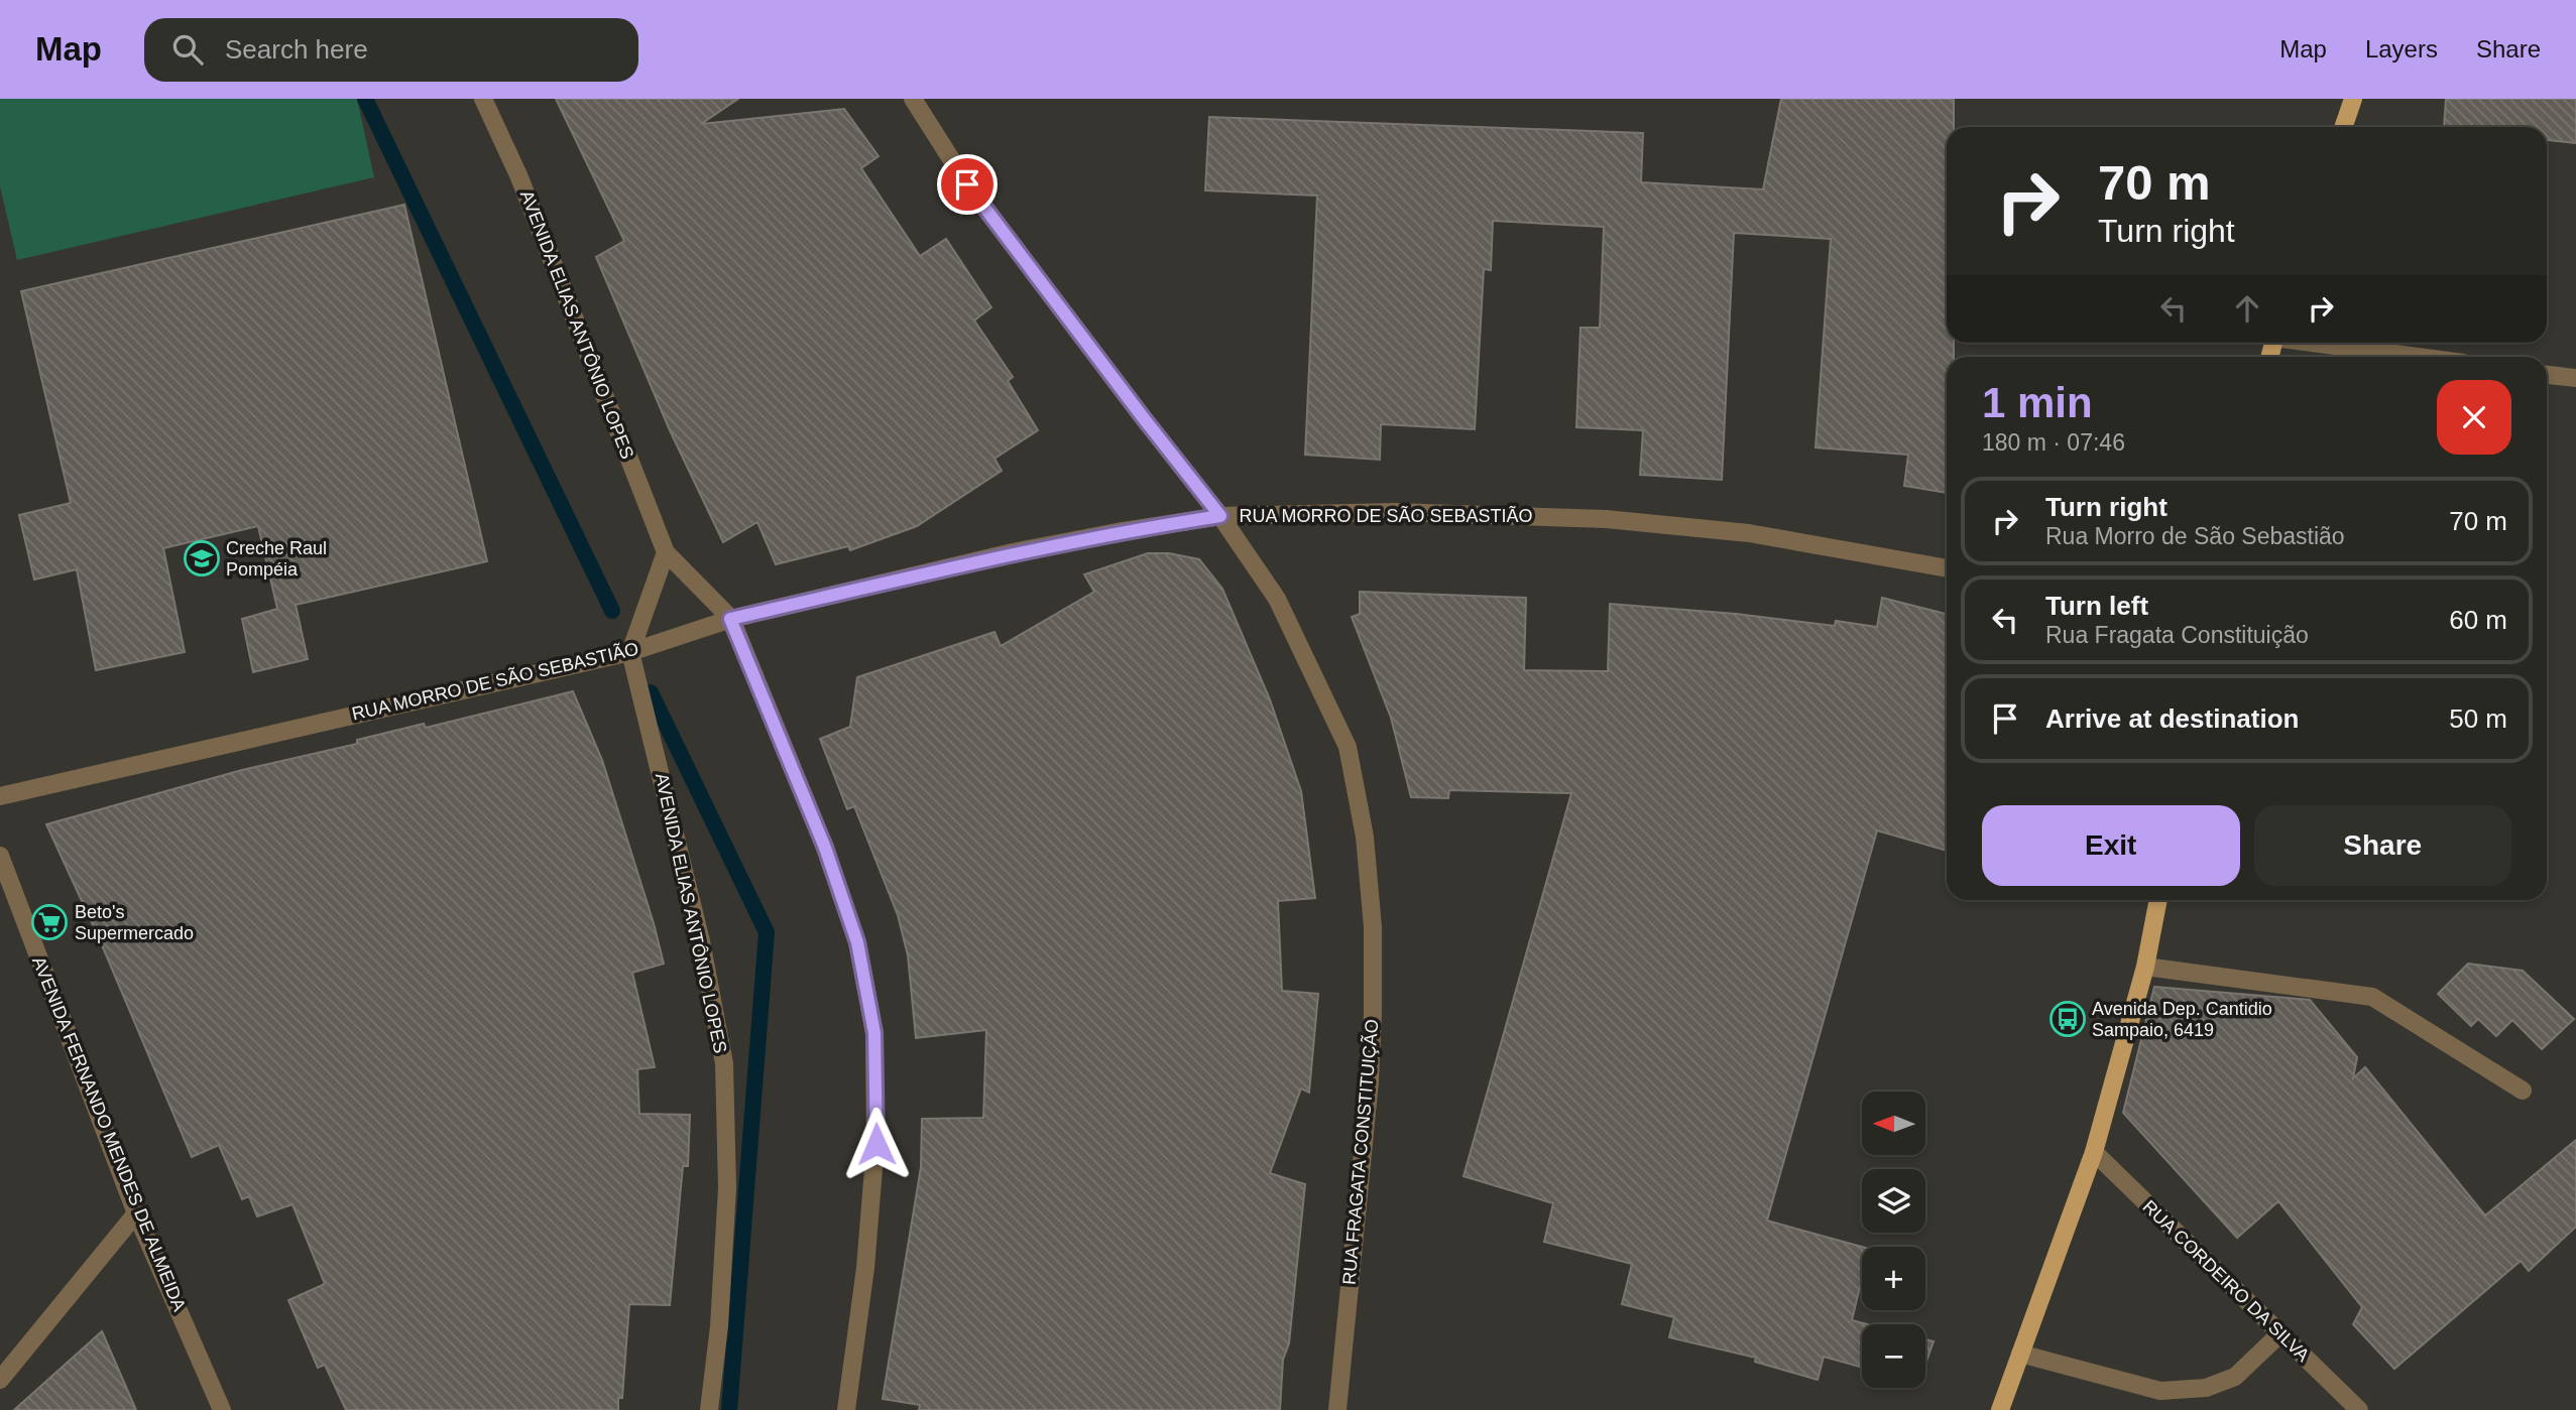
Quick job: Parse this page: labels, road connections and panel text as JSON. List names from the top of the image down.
{
  "streets": {
    "street": [
      "AVENIDA ELIAS ANTÔNIO LOPES",
      "RUA MORRO DE SÃO SEBASTIÃO",
      "AVENIDA FERNANDO MENDES DE ALMEIDA",
      "RUA FRAGATA CONSTITUIÇÃO",
      "RUA CORDEIRO DA SILVA"
    ]
  },
  "crossings": [
    ["AVENIDA ELIAS ANTÔNIO LOPES", "RUA MORRO DE SÃO SEBASTIÃO"],
    ["RUA MORRO DE SÃO SEBASTIÃO", "RUA FRAGATA CONSTITUIÇÃO"]
  ],
  "places": {
    "school or university": ["Creche Raul Pompéia"],
    "supermarket": ["Beto's Supermercado"],
    "bus stop": ["Avenida Dep. Cantidio Sampaio, 6419"]
  },
  "north": "left",
  "page": {
    "header": "Map",
    "search": "Search here",
    "nav": ["Map", "Layers", "Share"],
    "turn": ["70 m", "Turn right"],
    "heading": ["1 min", "180 m · 07:46"],
    "list": [
      {
        "name": "Turn right",
        "note": "Rua Morro de São Sebastião",
        "value": "70 m"
      },
      {
        "name": "Turn left",
        "note": "Rua Fragata Constituição",
        "value": "60 m"
      },
      {
        "name": "Arrive at destination",
        "value": "50 m"
      }
    ],
    "buttons": ["Exit", "Share"],
    "map_buttons": ["+", "−"]
  }
}
